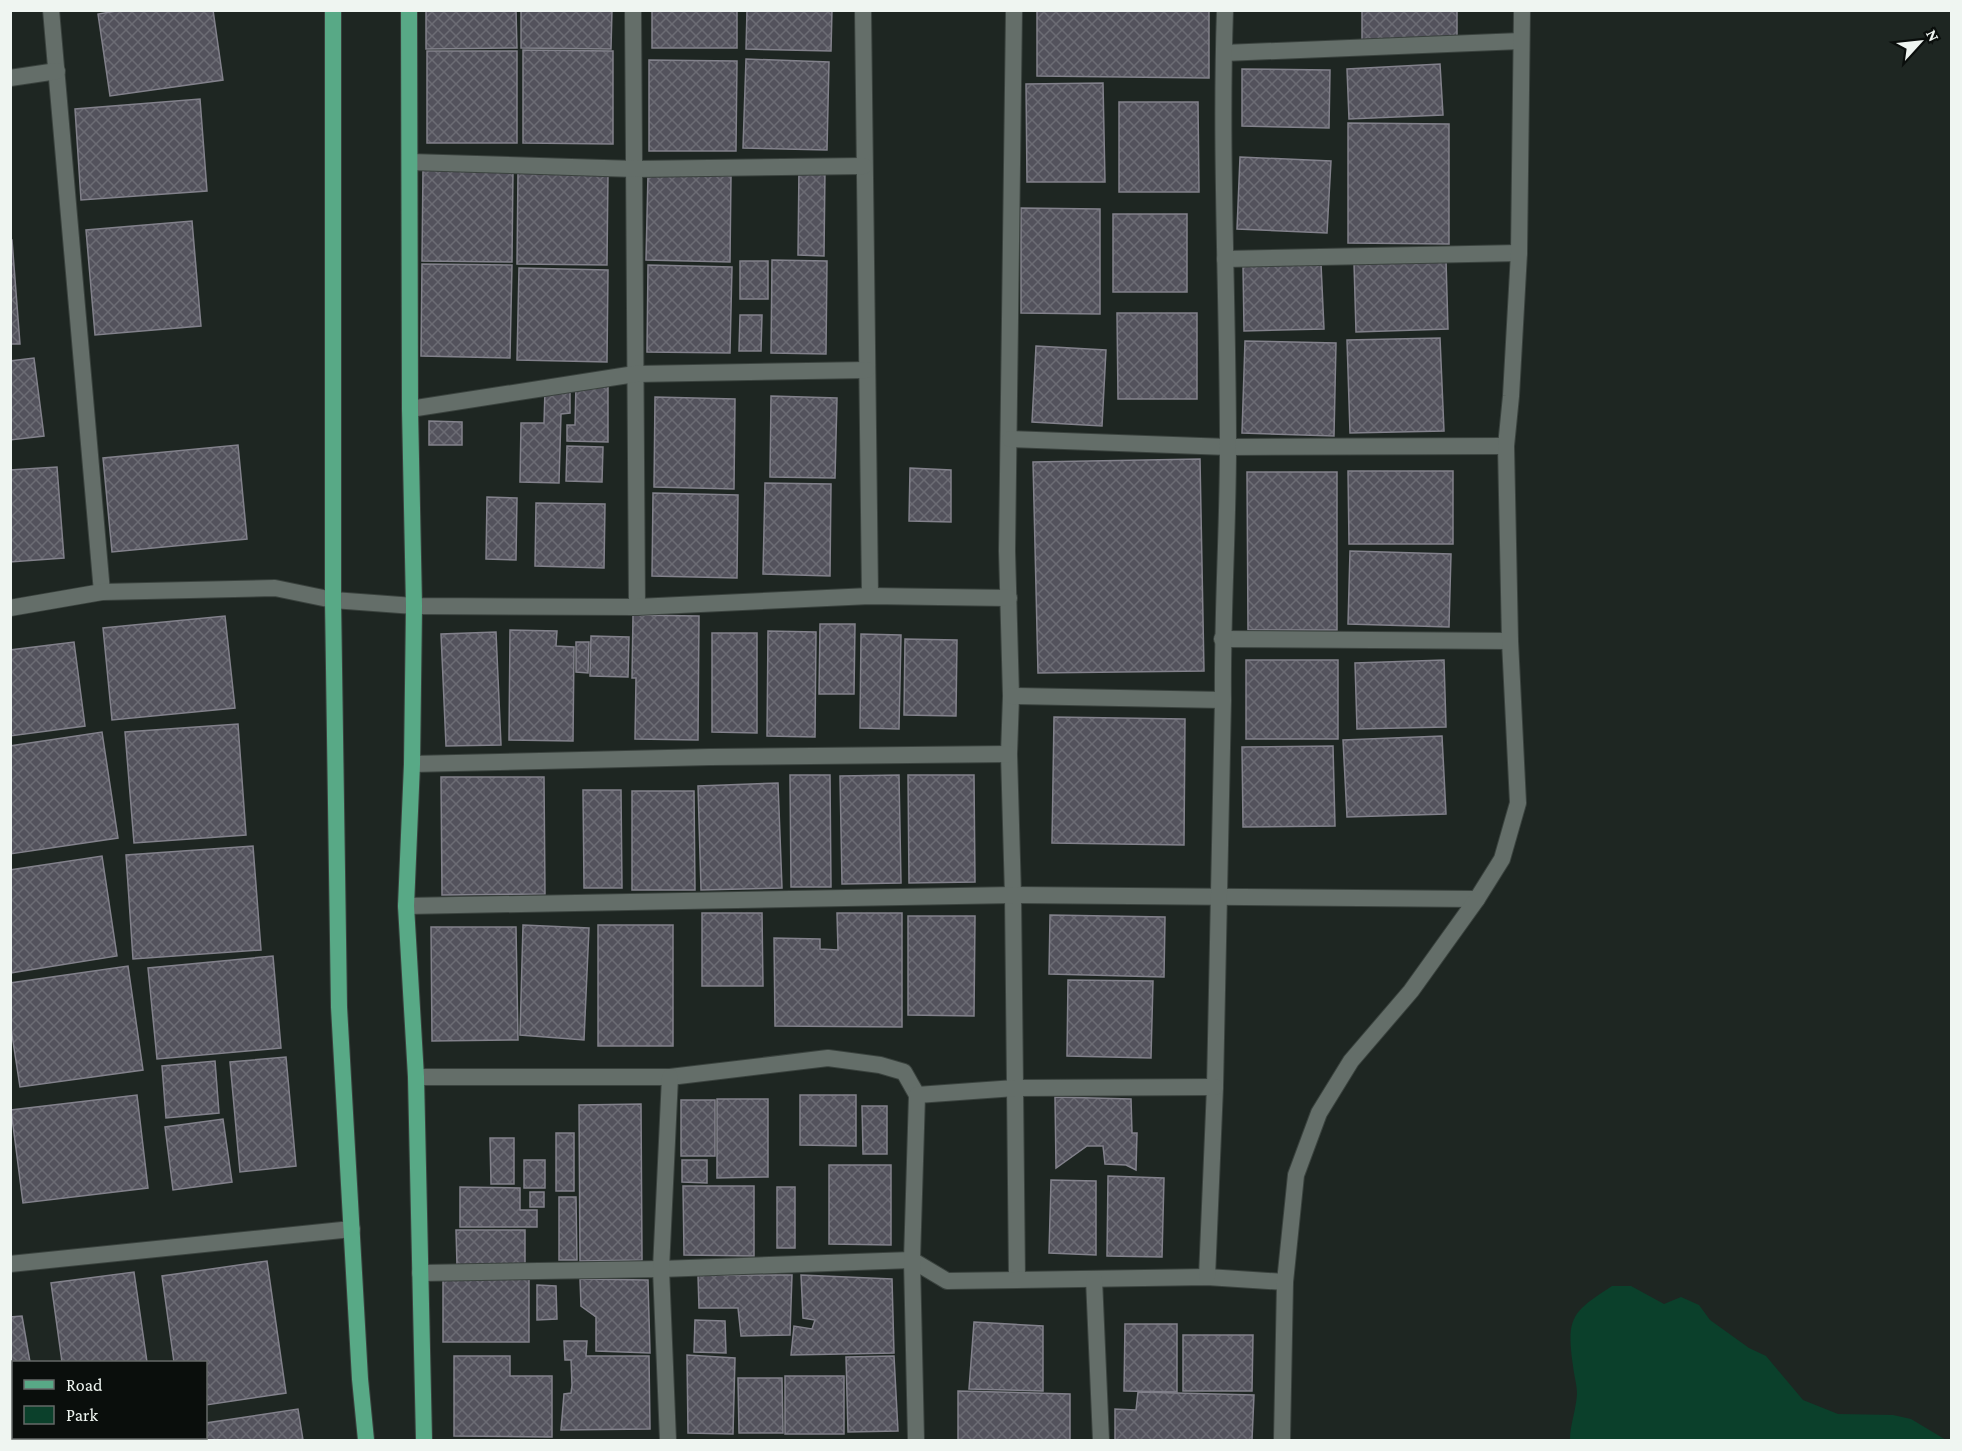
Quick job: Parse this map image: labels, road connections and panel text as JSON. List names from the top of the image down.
{
  "legend": ["Road", "Park"],
  "north": "top right"
}
